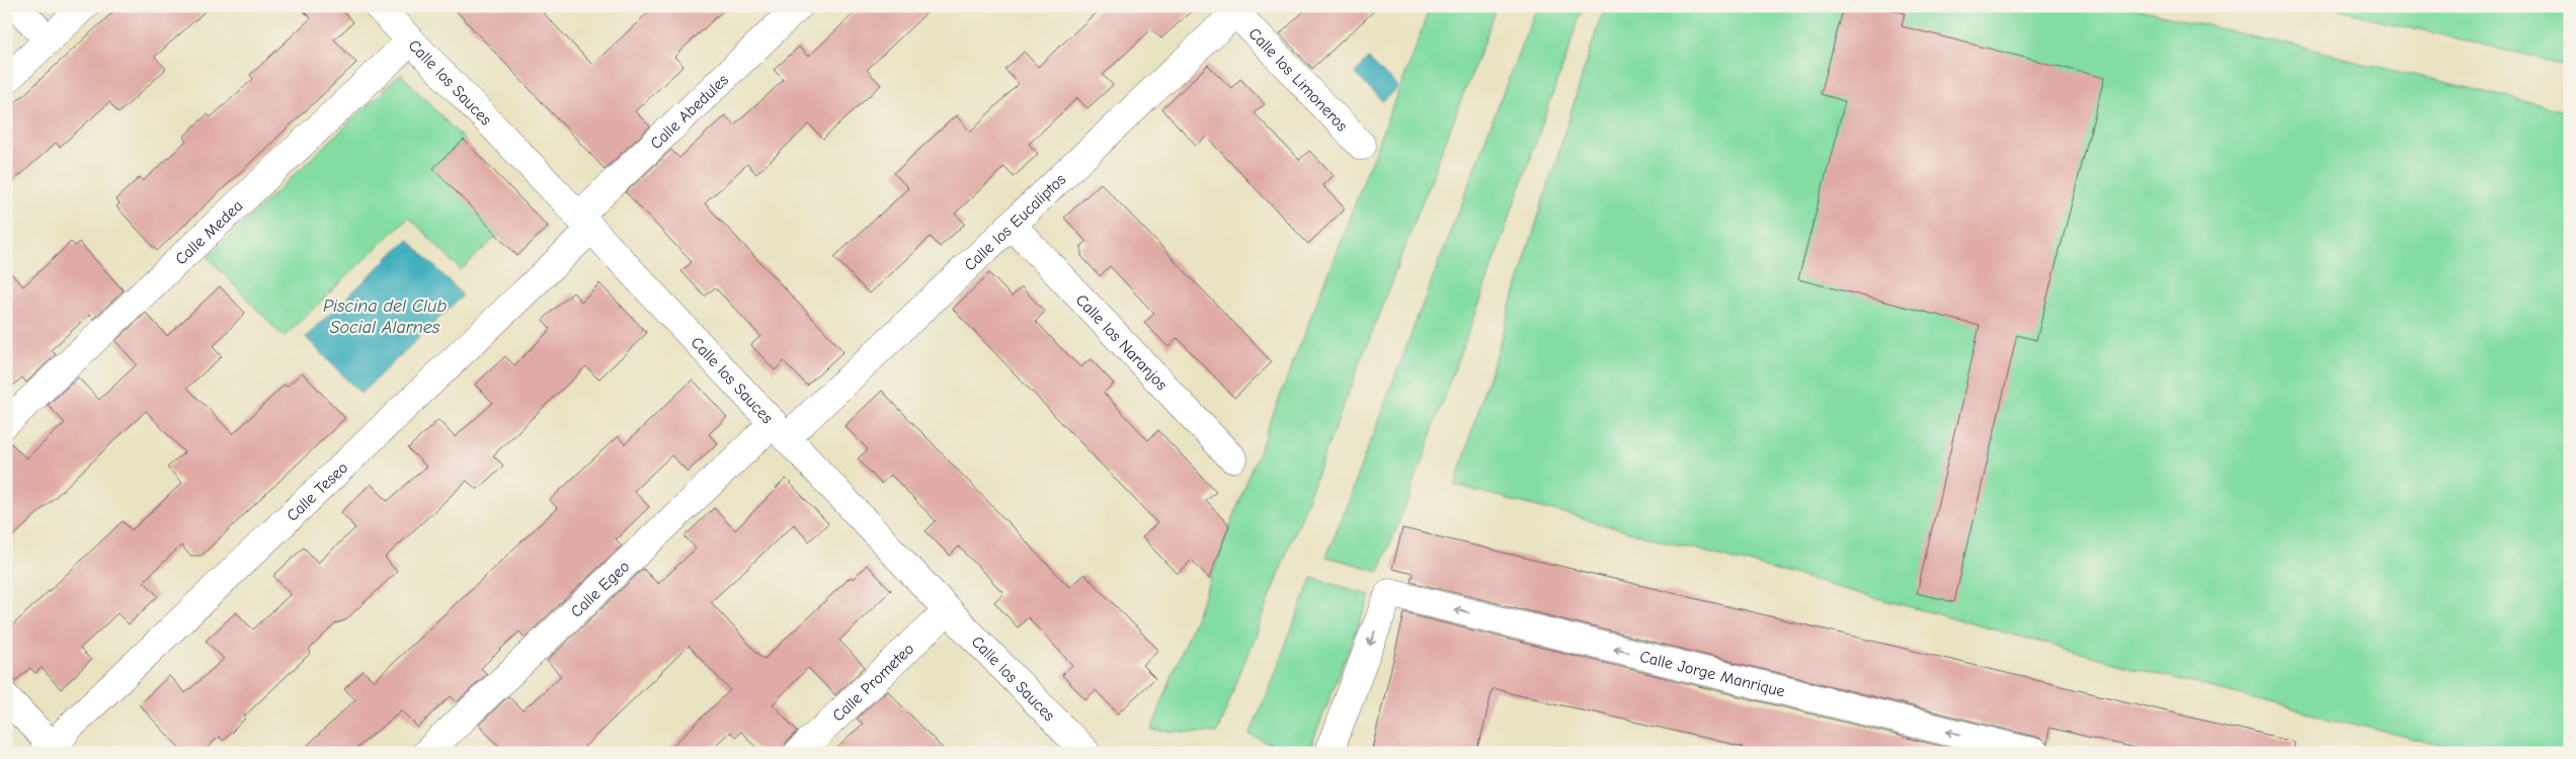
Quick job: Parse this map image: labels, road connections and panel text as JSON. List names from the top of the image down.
{
  "streets": {
    "street": [
      "Calle los Limoneros",
      "Calle los Sauces",
      "Calle Abedules",
      "Calle los Eucaliptos",
      "Calle Medea",
      "Calle los Naranjos",
      "Calle Teseo",
      "Calle Egeo",
      "Calle Jorge Manrique",
      "Calle Prometeo"
    ]
  },
  "crossings": [
    ["Calle los Limoneros", "Calle los Eucaliptos"],
    ["Calle los Sauces", "Calle Abedules"],
    ["Calle los Sauces", "Calle los Eucaliptos"],
    ["Calle los Sauces", "Calle Medea"],
    ["Calle los Sauces", "Calle Teseo"],
    ["Calle los Sauces", "Calle Egeo"],
    ["Calle los Sauces", "Calle Prometeo"],
    ["Calle Abedules", "Calle Teseo"],
    ["Calle los Eucaliptos", "Calle los Naranjos"],
    ["Calle los Eucaliptos", "Calle Egeo"]
  ],
  "one_way": ["Calle Jorge Manrique"],
  "water": ["Piscina del Club Social Alarnes"]
}
